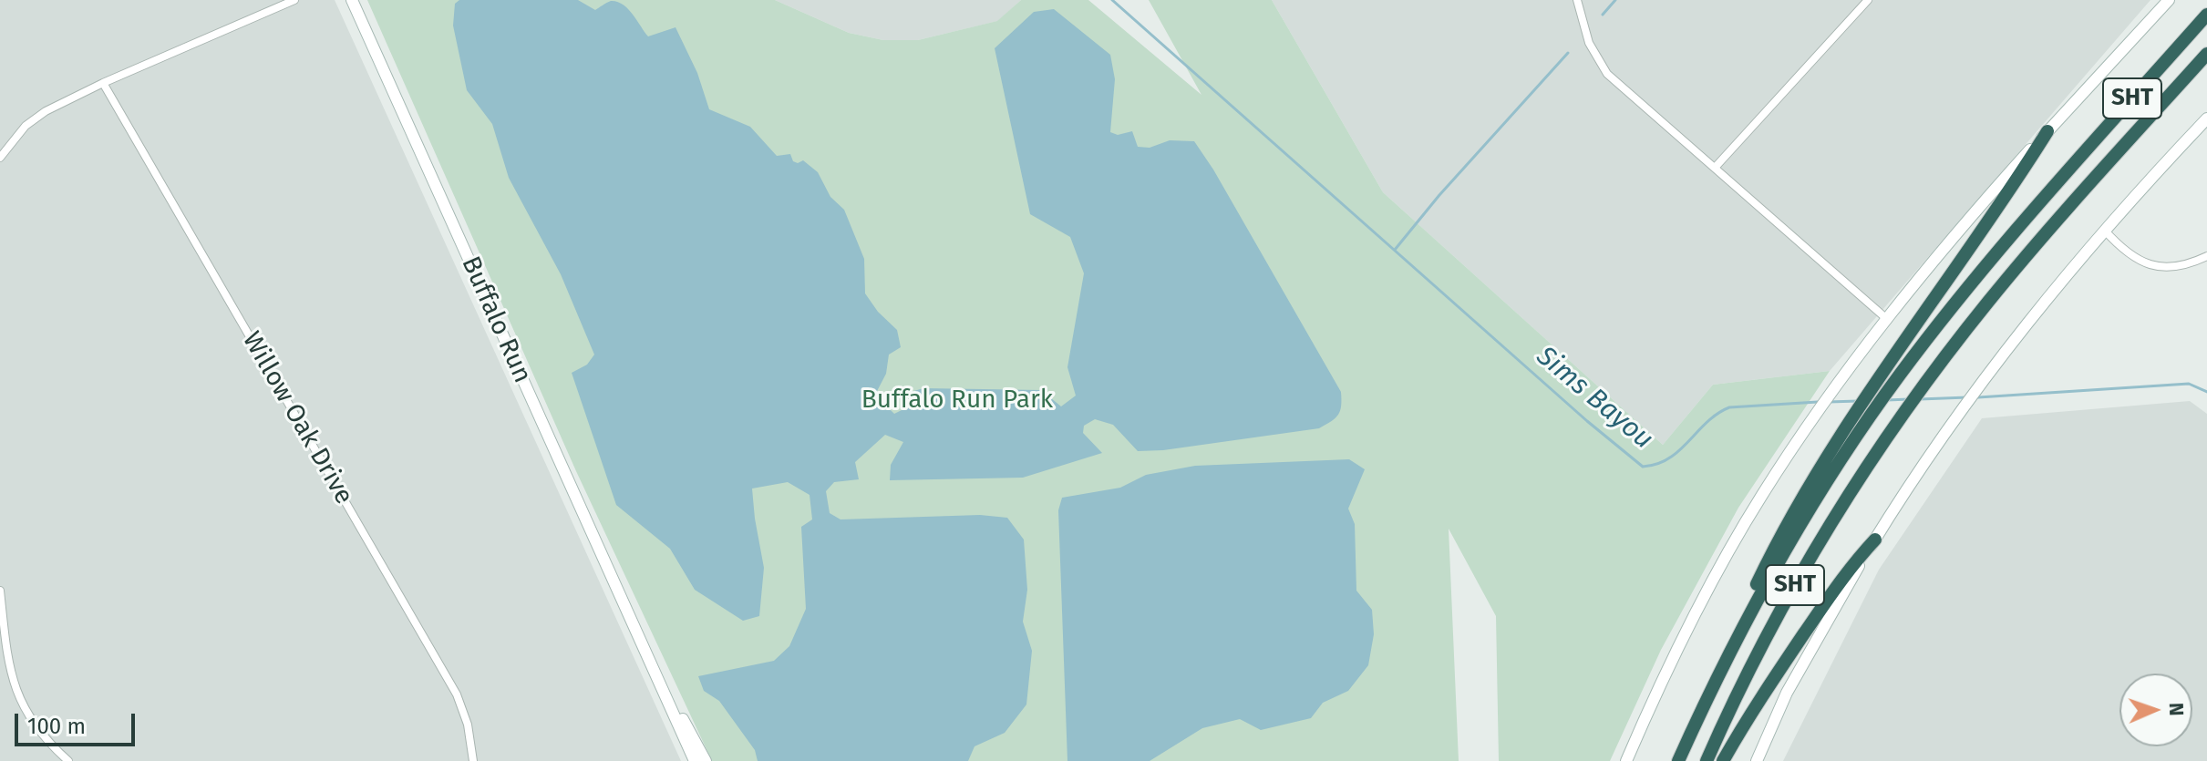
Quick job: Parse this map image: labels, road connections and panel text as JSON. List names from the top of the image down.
{
  "streets": {
    "highway": ["SHT"],
    "main road": ["Buffalo Run"],
    "street": ["Willow Oak Drive"]
  },
  "water": ["Sims Bayou"],
  "parks": ["Buffalo Run Park"],
  "scale_bar": "100 m",
  "north": "right"
}
